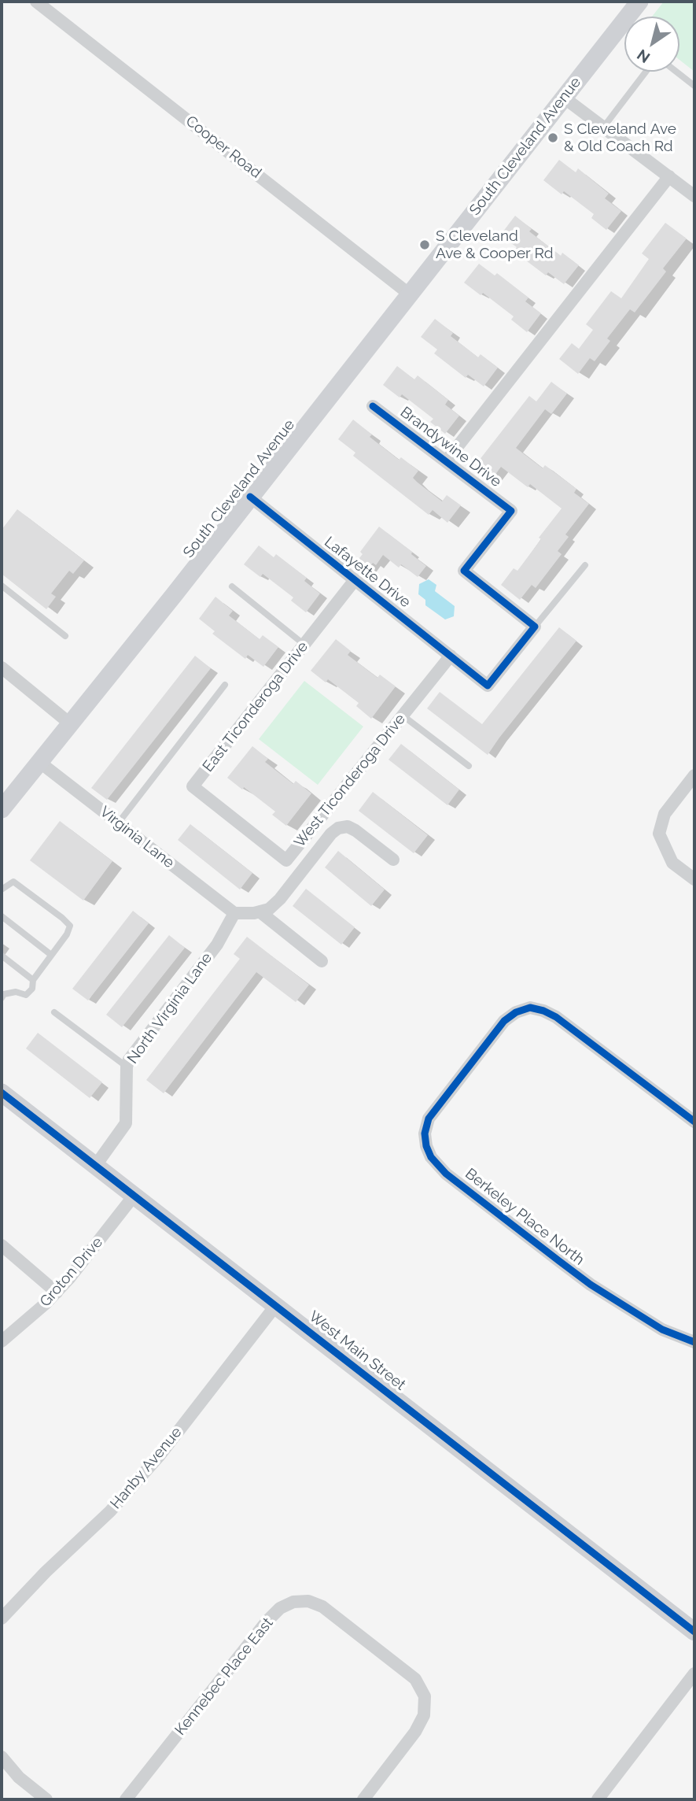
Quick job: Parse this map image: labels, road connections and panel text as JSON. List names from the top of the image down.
{
  "streets": {
    "main road": ["South Cleveland Avenue", "West Main Street"],
    "street": [
      "Cooper Road",
      "Brandywine Drive",
      "Lafayette Drive",
      "East Ticonderoga Drive",
      "West Ticonderoga Drive",
      "Virginia Lane",
      "North Virginia Lane",
      "Berkeley Place North",
      "Groton Drive",
      "Hanby Avenue",
      "Kennebec Place East"
    ]
  },
  "crossings": [
    ["South Cleveland Avenue", "Cooper Road"],
    ["South Cleveland Avenue", "Lafayette Drive"],
    ["South Cleveland Avenue", "Virginia Lane"],
    ["Brandywine Drive", "Lafayette Drive"],
    ["Lafayette Drive", "East Ticonderoga Drive"],
    ["Lafayette Drive", "West Ticonderoga Drive"],
    ["East Ticonderoga Drive", "West Ticonderoga Drive"],
    ["Virginia Lane", "North Virginia Lane"],
    ["North Virginia Lane", "West Main Street"],
    ["Groton Drive", "West Main Street"],
    ["West Main Street", "Hanby Avenue"]
  ],
  "places": ["S Cleveland Ave & Old Coach Rd", "S Cleveland Ave & Cooper Rd"],
  "north": "bottom left"
}
